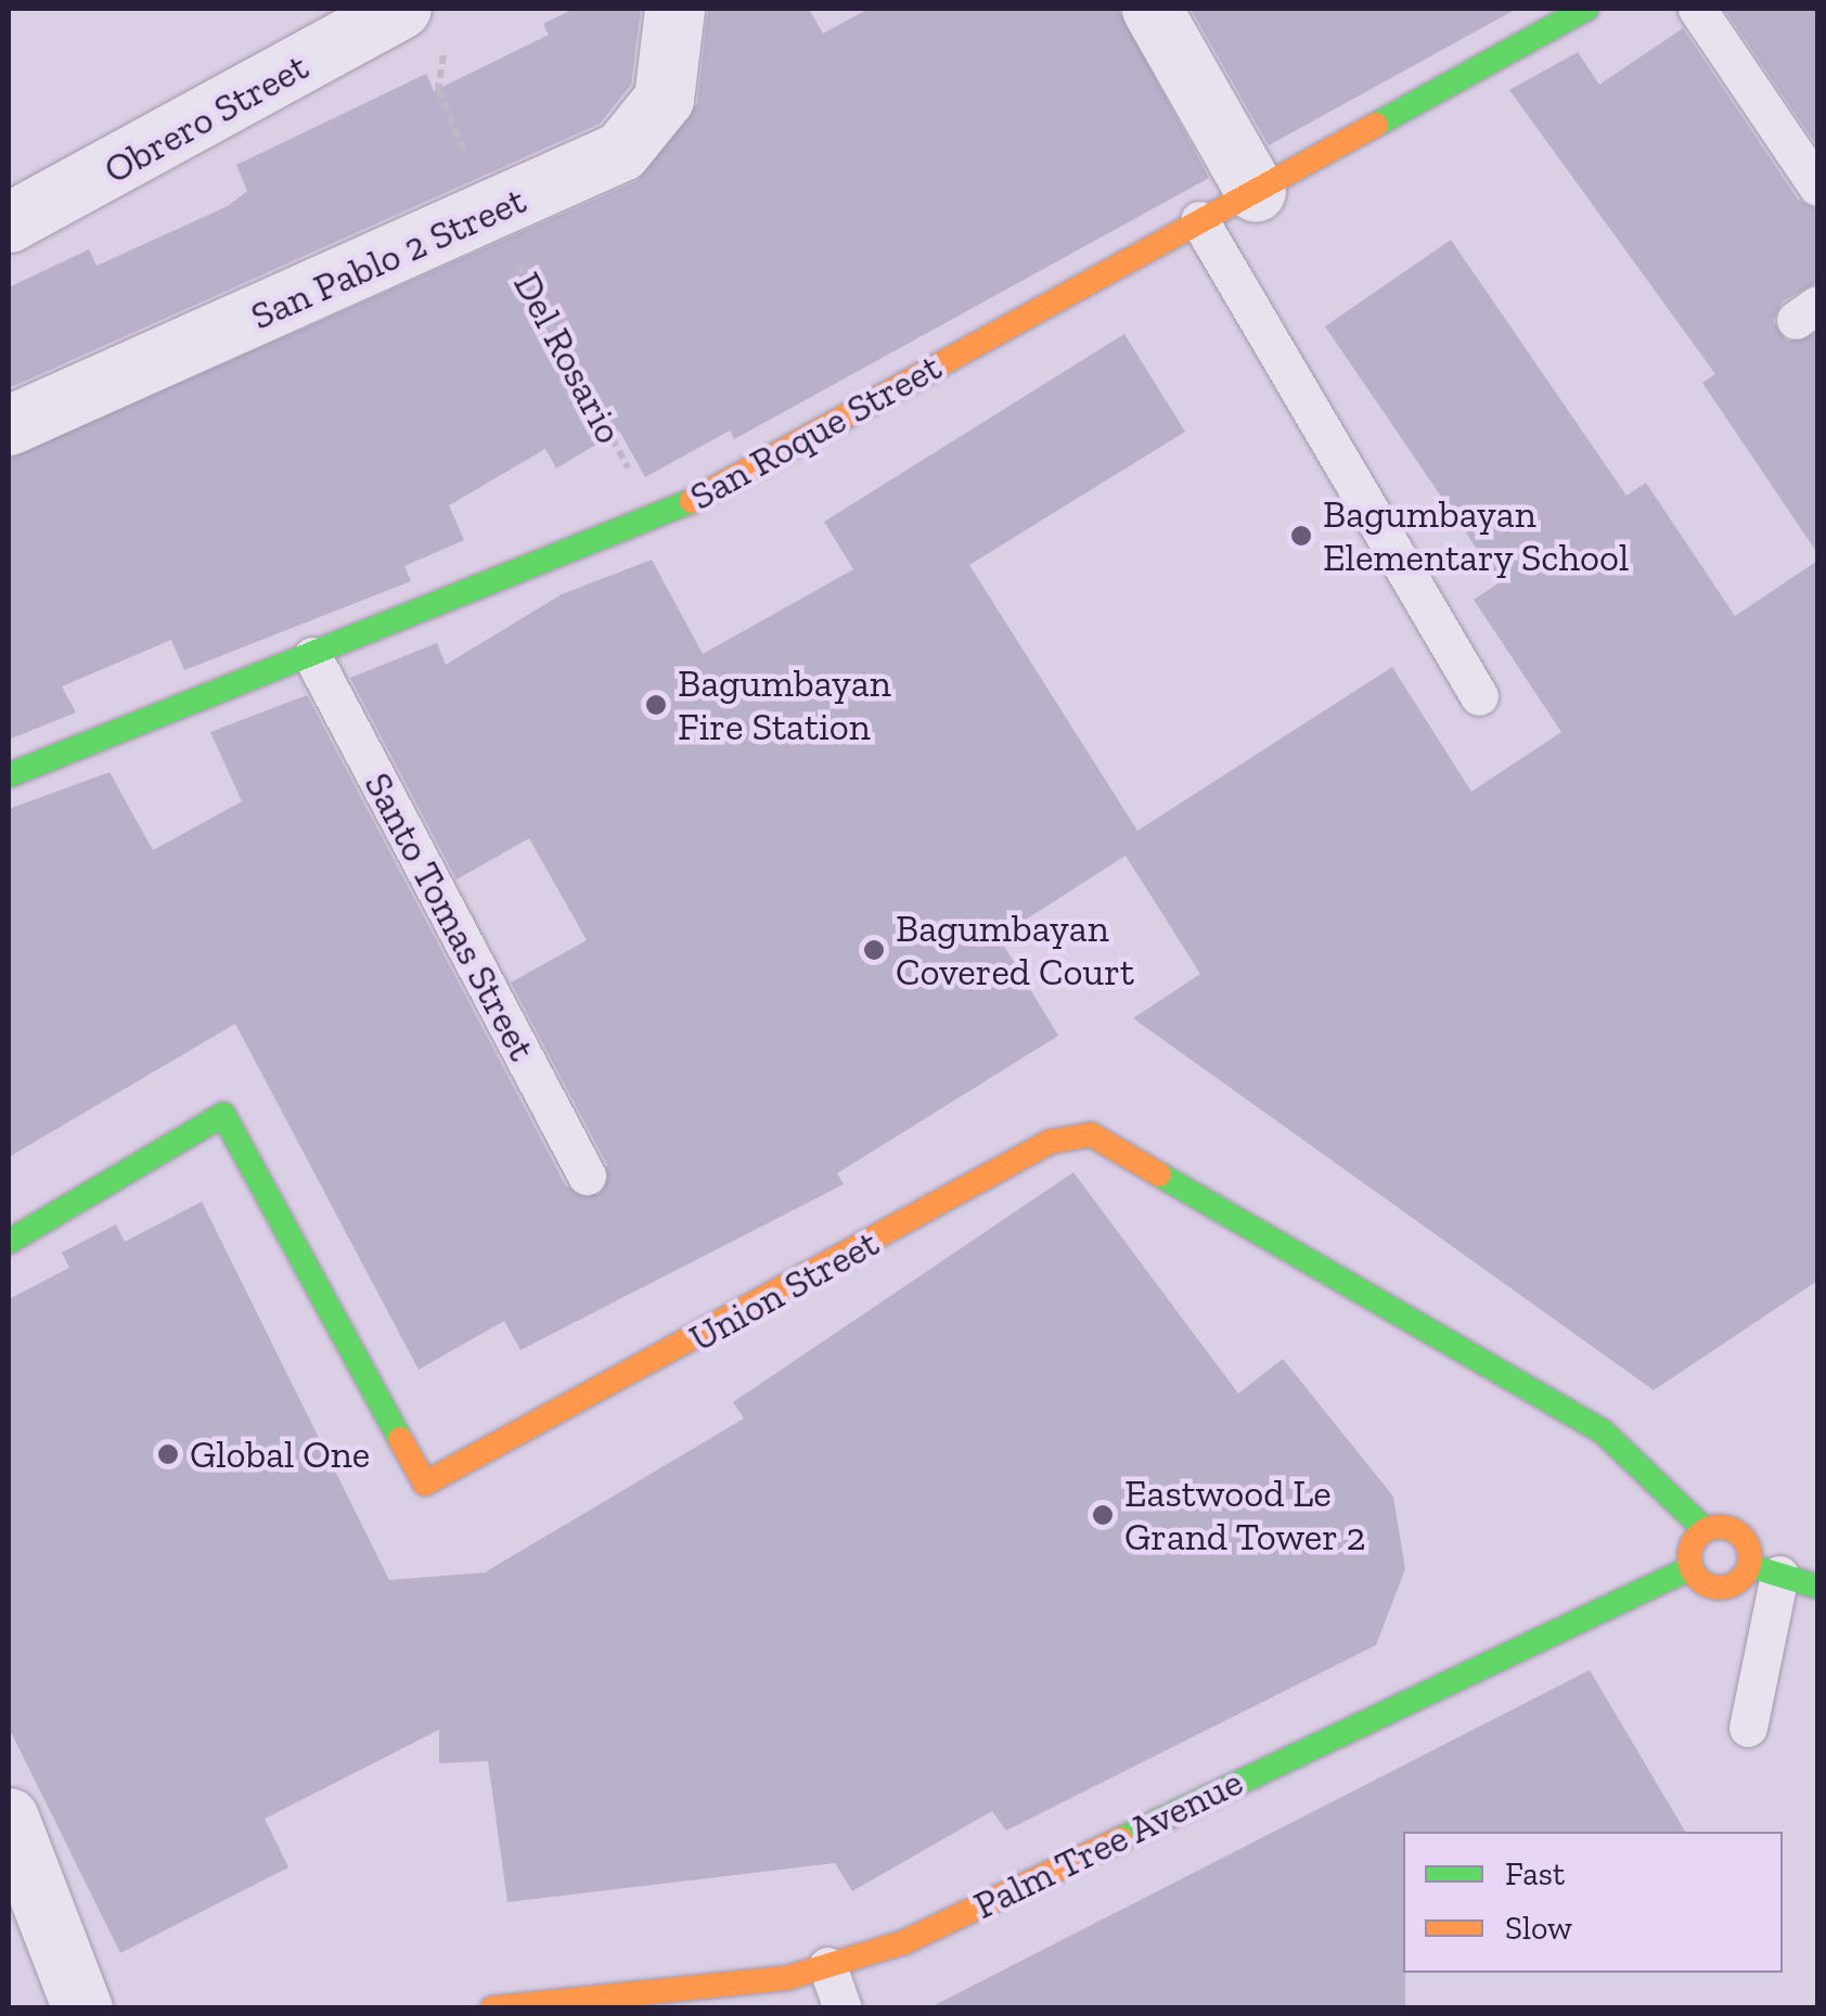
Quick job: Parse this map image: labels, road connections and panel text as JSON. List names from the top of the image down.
{
  "streets": {
    "street": [
      "Obrero Street",
      "San Pablo 2 Street",
      "San Roque Street",
      "Union Street",
      "Palm Tree Avenue"
    ],
    "lane": ["Santo Tomas Street"],
    "path": ["Del Rosario"]
  },
  "crossings": [
    ["San Pablo 2 Street", "Del Rosario"],
    ["Del Rosario", "San Roque Street"],
    ["San Roque Street", "Santo Tomas Street"]
  ],
  "places": [
    "Bagumbayan Elementary School",
    "Bagumbayan Fire Station",
    "Bagumbayan Covered Court",
    "Global One",
    "Eastwood Le Grand Tower 2"
  ],
  "legend": ["Fast", "Slow"]
}
